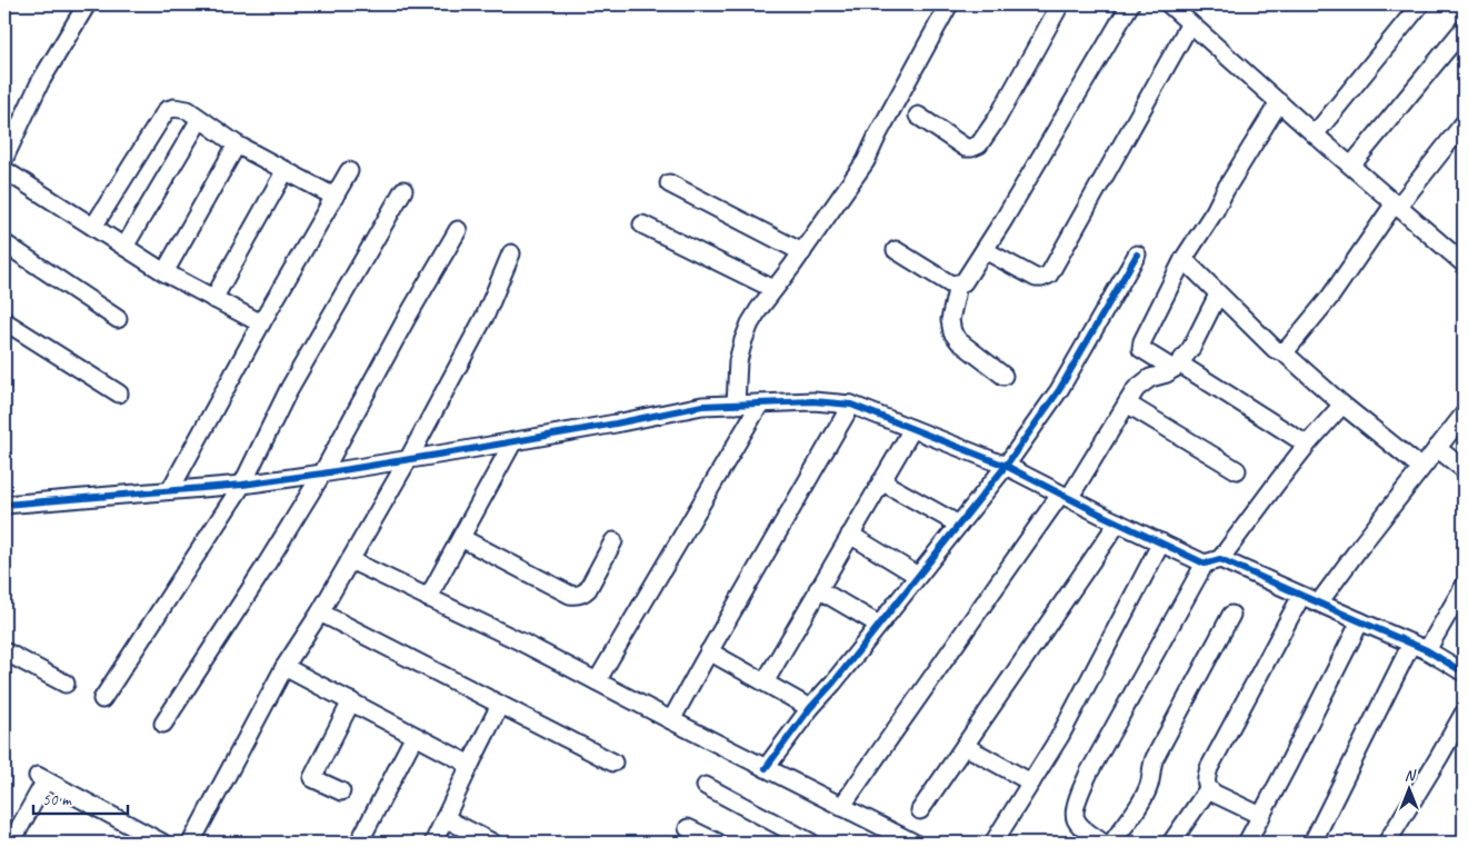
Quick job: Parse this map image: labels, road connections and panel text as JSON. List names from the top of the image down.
{
  "scale_bar": "50 m",
  "north": "top"
}
